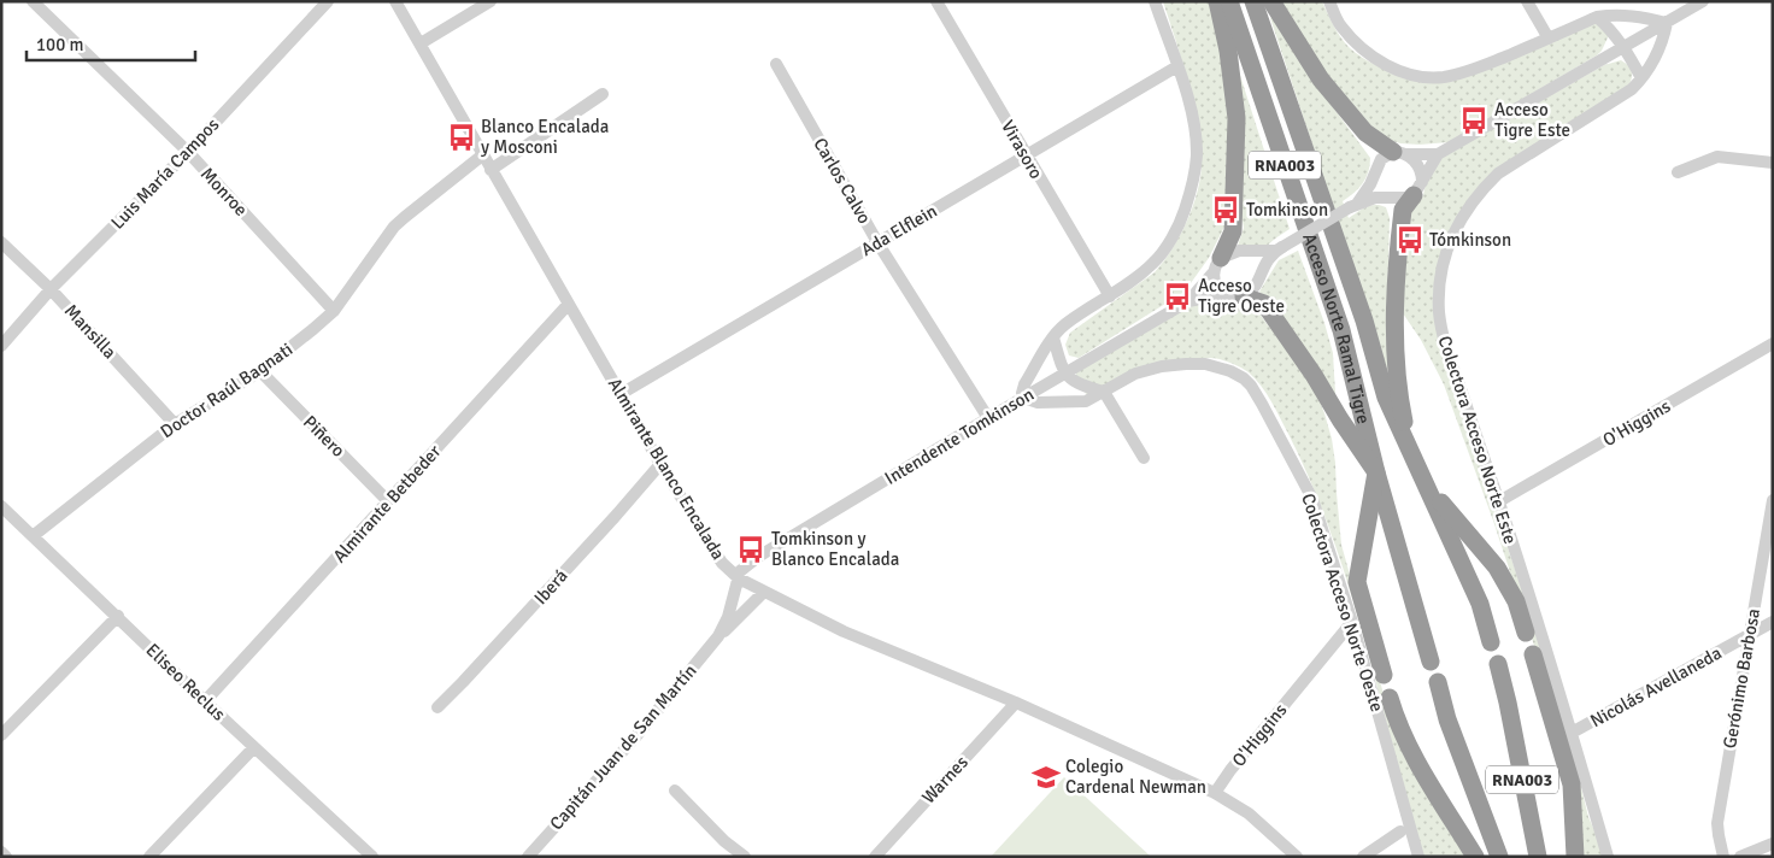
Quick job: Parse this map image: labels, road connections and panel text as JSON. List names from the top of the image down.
{
  "streets": {
    "highway": ["RNA003", "Acceso Norte Ramal Tigre"],
    "street": [
      "Virasoro",
      "Luis María Campos",
      "Carlos Calvo",
      "Monroe",
      "Ada Elflein",
      "Mansilla",
      "Doctor Raúl Bagnati",
      "O'Higgins",
      "Piñero",
      "Intendente Tomkinson",
      "Colectora Acceso Norte Este",
      "Almirante Blanco Encalada",
      "Almirante Betbeder",
      "Iberá",
      "Colectora Acceso Norte Oeste",
      "Gerónimo Barbosa",
      "Eliseo Reclus",
      "Nicolás Avellaneda",
      "Capitán Juan de San Martín",
      "Warnes"
    ]
  },
  "crossings": [
    ["Virasoro", "Ada Elflein"],
    ["Luis María Campos", "Monroe"],
    ["Luis María Campos", "Mansilla"],
    ["Carlos Calvo", "Ada Elflein"],
    ["Carlos Calvo", "Intendente Tomkinson"],
    ["Monroe", "Doctor Raúl Bagnati"],
    ["Ada Elflein", "Almirante Blanco Encalada"],
    ["Mansilla", "Doctor Raúl Bagnati"],
    ["Doctor Raúl Bagnati", "Piñero"],
    ["Doctor Raúl Bagnati", "Almirante Blanco Encalada"],
    ["Doctor Raúl Bagnati", "Eliseo Reclus"],
    ["O'Higgins", "Colectora Acceso Norte Este"],
    ["O'Higgins", "Almirante Blanco Encalada"],
    ["O'Higgins", "Colectora Acceso Norte Oeste"],
    ["Piñero", "Almirante Betbeder"],
    ["Intendente Tomkinson", "Almirante Blanco Encalada"],
    ["Intendente Tomkinson", "Colectora Acceso Norte Oeste"],
    ["Intendente Tomkinson", "Capitán Juan de San Martín"],
    ["Colectora Acceso Norte Este", "Nicolás Avellaneda"],
    ["Almirante Blanco Encalada", "Almirante Betbeder"],
    ["Almirante Blanco Encalada", "Iberá"],
    ["Almirante Blanco Encalada", "Capitán Juan de San Martín"],
    ["Almirante Blanco Encalada", "Warnes"],
    ["Almirante Betbeder", "Eliseo Reclus"],
    ["Gerónimo Barbosa", "Nicolás Avellaneda"]
  ],
  "places": {
    "bus stop": [
      "Acceso Tigre Este",
      "Blanco Encalada y Mosconi",
      "Tomkinson",
      "Tómkinson",
      "Acceso Tigre Oeste",
      "Tomkinson y Blanco Encalada"
    ],
    "school or university": ["Colegio Cardenal Newman"]
  },
  "scale_bar": "100 m"
}
